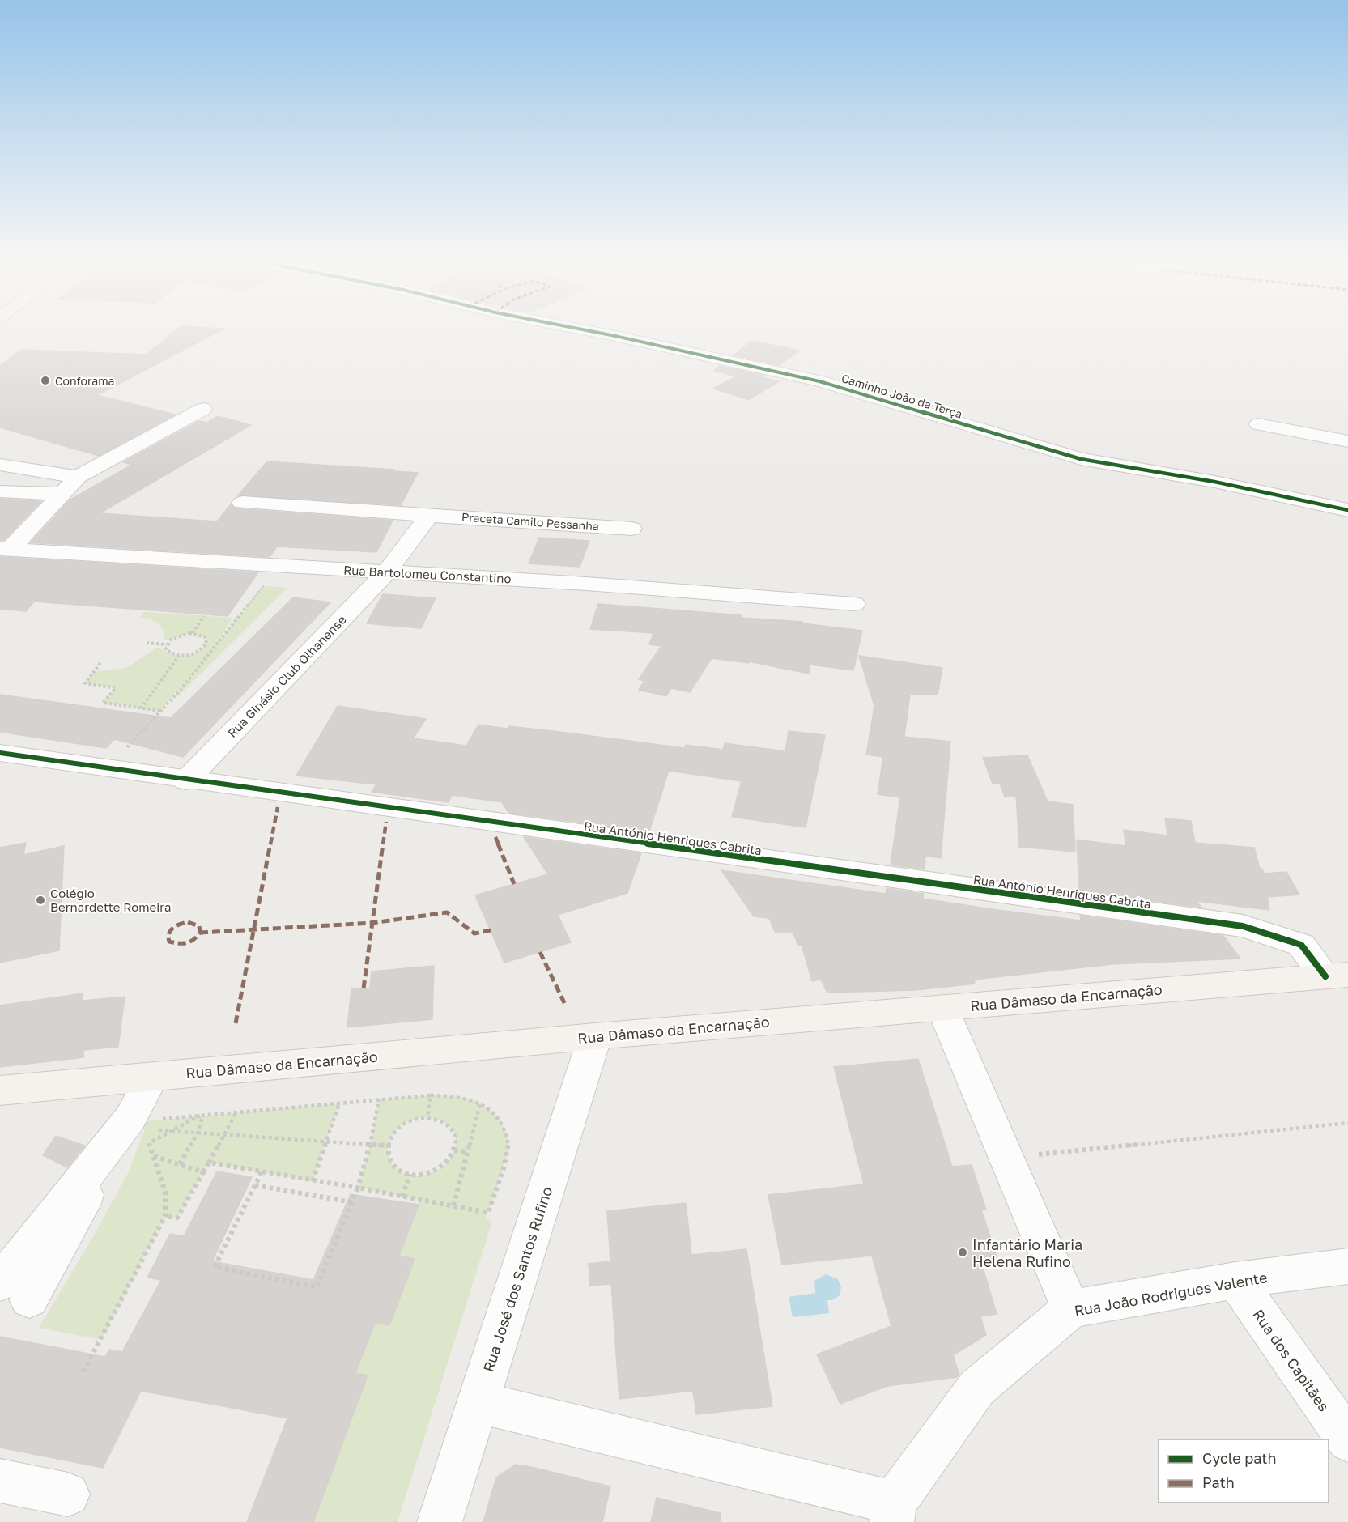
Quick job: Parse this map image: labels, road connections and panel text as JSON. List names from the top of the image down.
{
  "streets": {
    "main road": ["Rua Dâmaso da Encarnação"],
    "street": [
      "Caminho João da Terça",
      "Praceta Camilo Pessanha",
      "Rua Bartolomeu Constantino",
      "Rua Ginásio Club Olhanense",
      "Rua António Henriques Cabrita",
      "Rua José dos Santos Rufino",
      "Rua João Rodrigues Valente",
      "Rua dos Capitães"
    ]
  },
  "crossings": [
    ["Rua Bartolomeu Constantino", "Rua Ginásio Club Olhanense"],
    ["Rua Ginásio Club Olhanense", "Rua António Henriques Cabrita"],
    ["Rua António Henriques Cabrita", "Rua Dâmaso da Encarnação"],
    ["Rua Dâmaso da Encarnação", "Rua José dos Santos Rufino"],
    ["Rua João Rodrigues Valente", "Rua dos Capitães"]
  ],
  "places": ["Conforama", "Colégio Bernardette Romeira", "Infantário Maria Helena Rufino"],
  "legend": ["Cycle path", "Path"]
}
